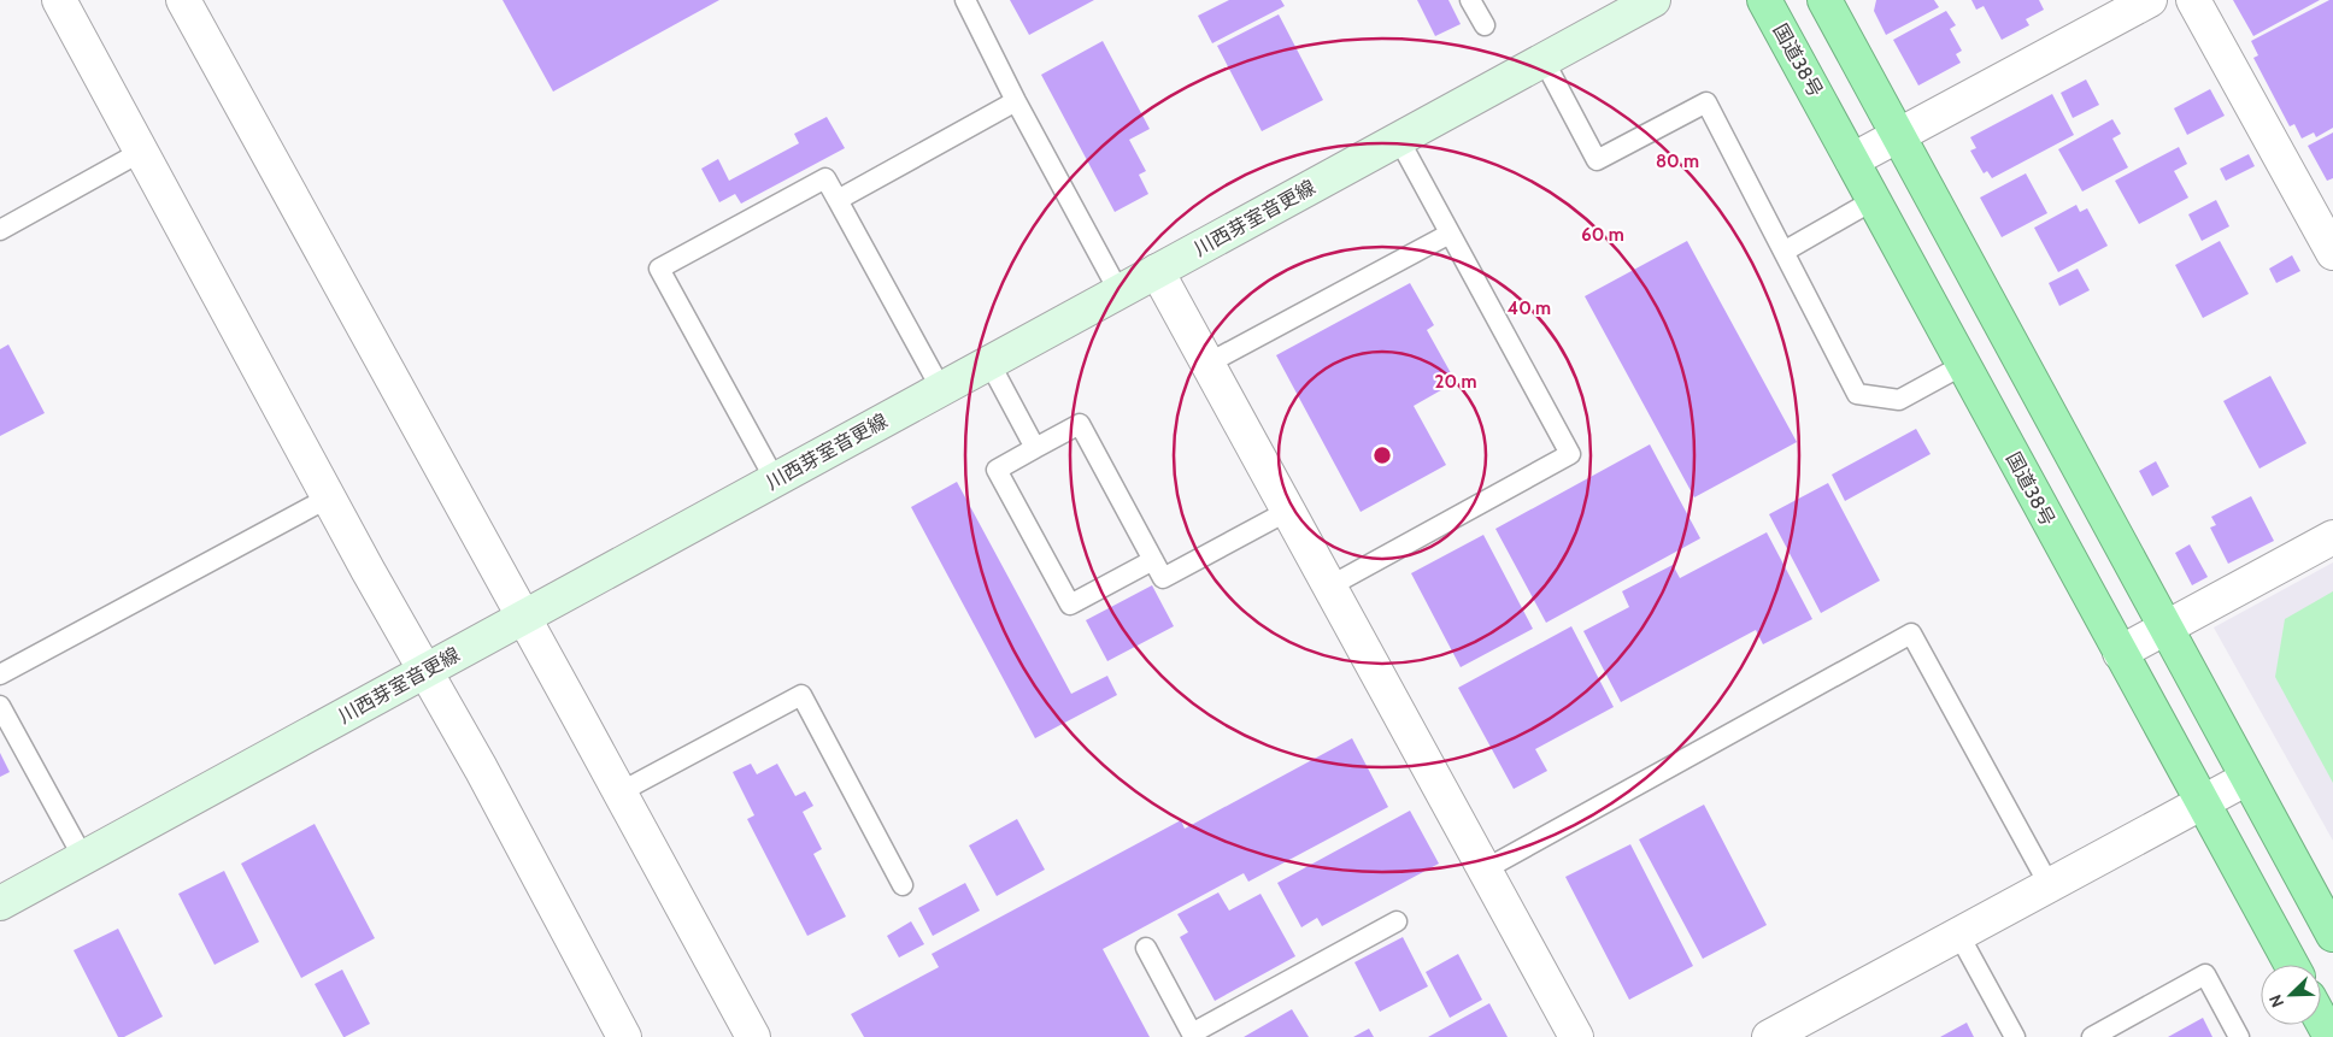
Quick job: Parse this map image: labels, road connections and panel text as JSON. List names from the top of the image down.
{
  "streets": {
    "highway": ["国道38号"],
    "main road": ["川西芽室音更線"]
  },
  "north": "bottom left",
  "rings": [
    "80 m",
    "60 m",
    "40 m",
    "20 m"
  ]
}
